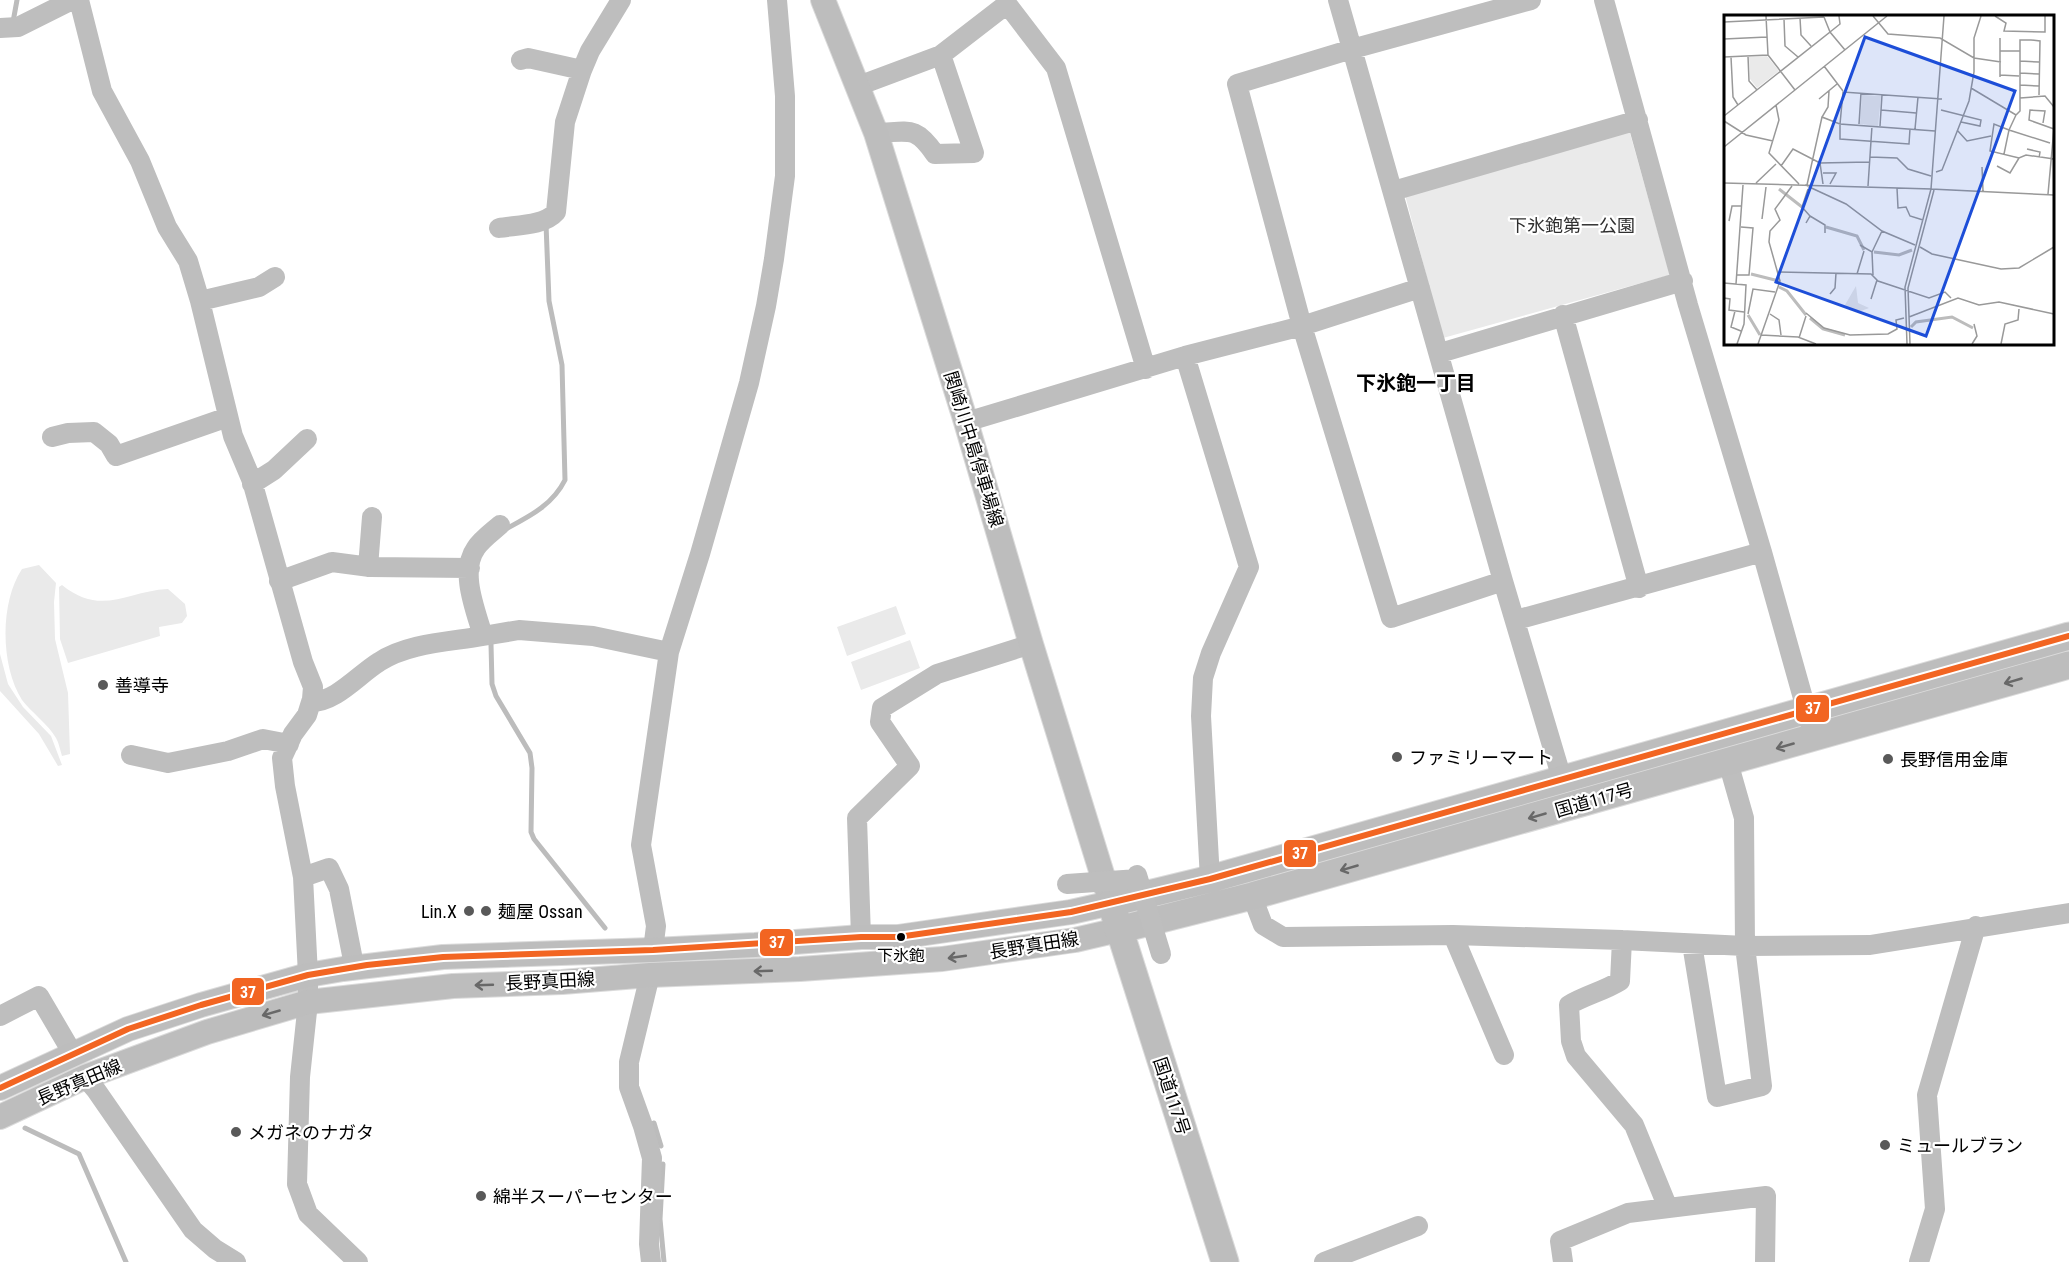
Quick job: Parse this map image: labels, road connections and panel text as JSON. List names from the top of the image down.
{
  "streets": {
    "highway": ["国道117号"],
    "main road": ["関崎川中島停車場線", "長野真田線"]
  },
  "crossings": [
    ["関崎川中島停車場線", "国道117号"],
    ["関崎川中島停車場線", "長野真田線"],
    ["国道117号", "長野真田線"]
  ],
  "districts": ["下氷鉋一丁目"],
  "parks": ["下氷鉋第一公園"],
  "places": [
    "善導寺",
    "ファミリーマート",
    "長野信用金庫",
    "Lin.X",
    "麺屋 Ossan",
    "下氷鉋",
    "メガネのナガタ",
    "ミュールブラン",
    "綿半スーパーセンター"
  ],
  "lines": ["transit line 37"]
}
